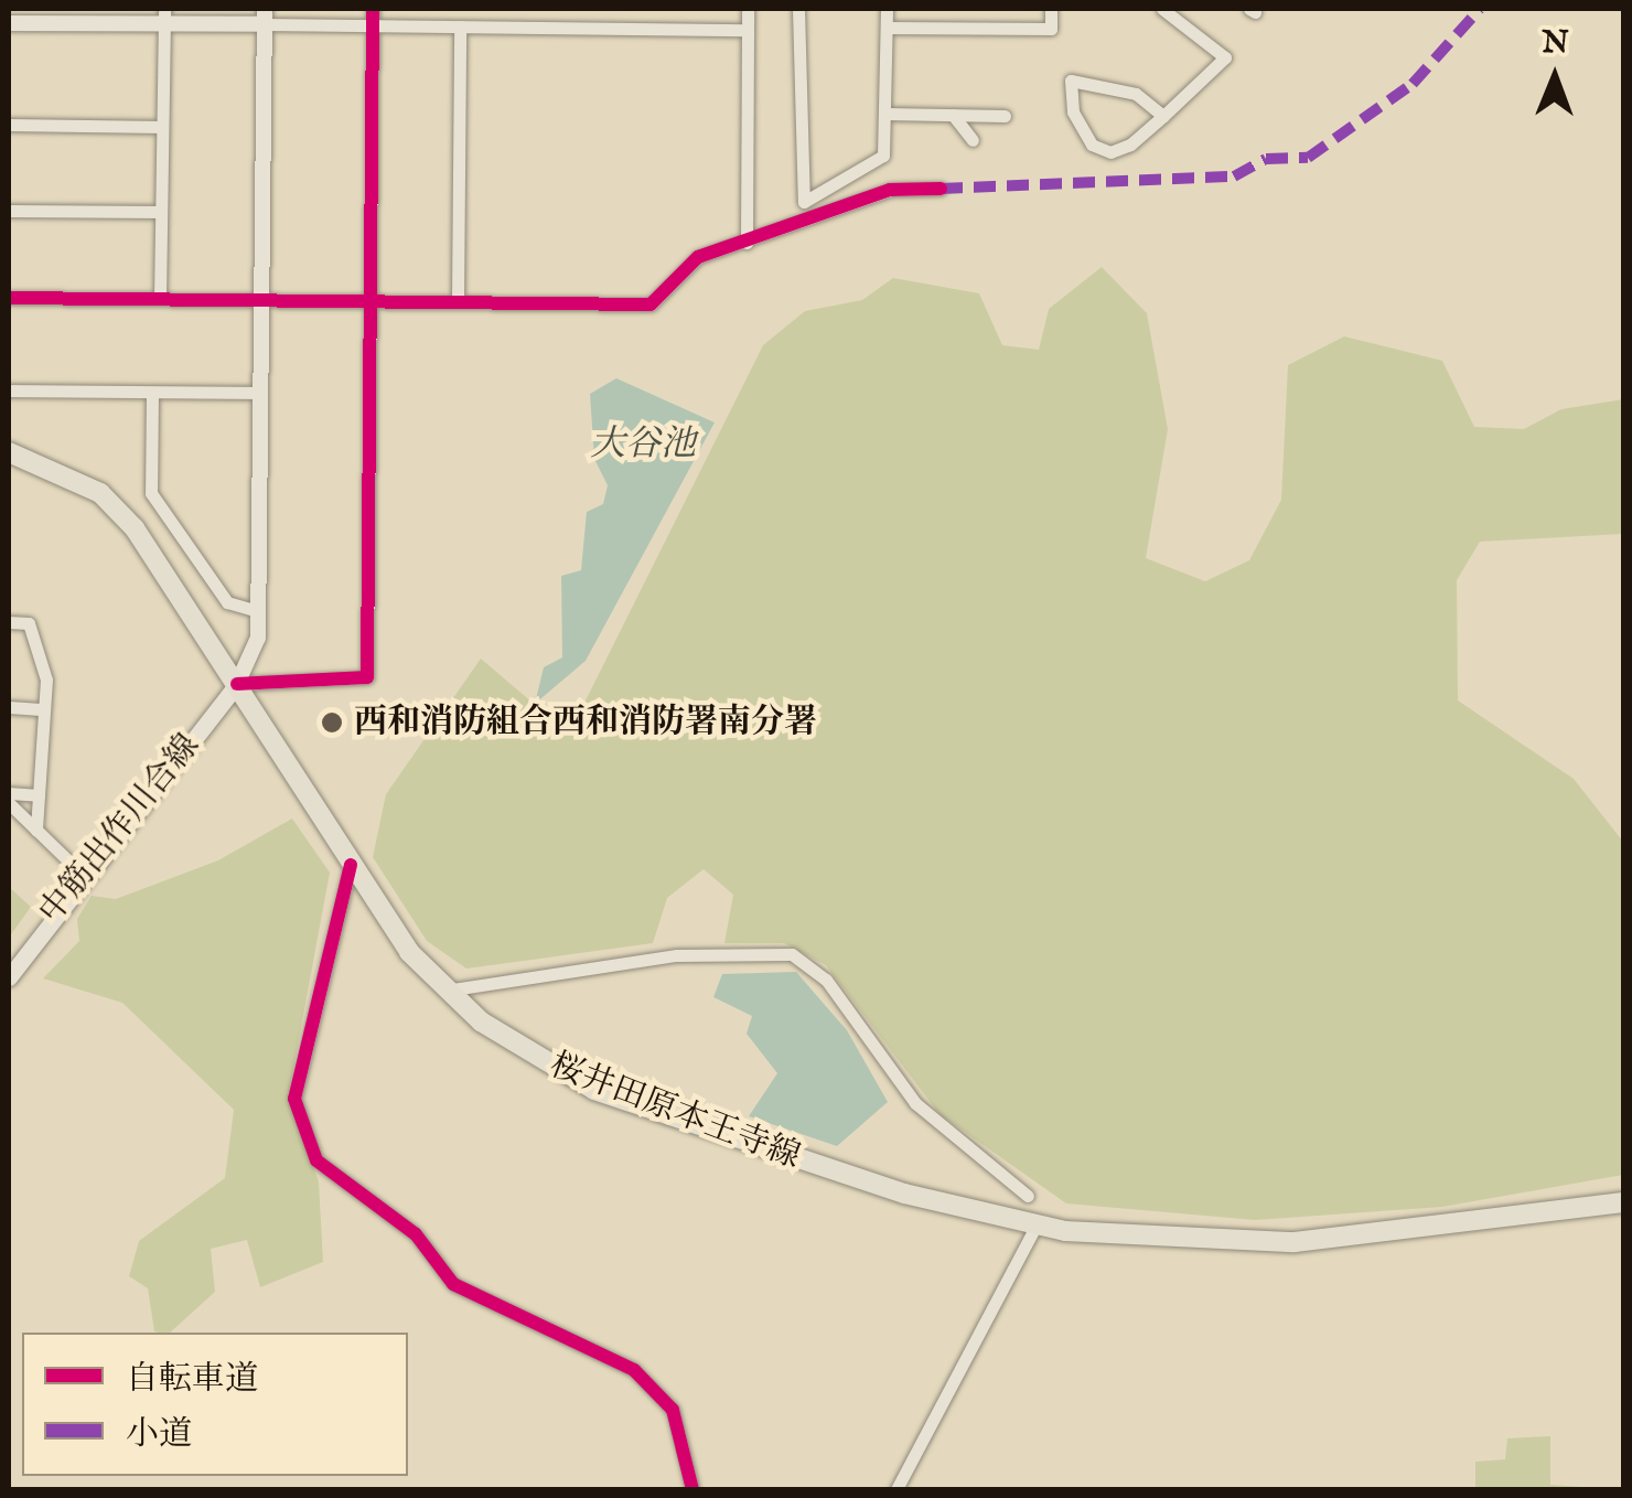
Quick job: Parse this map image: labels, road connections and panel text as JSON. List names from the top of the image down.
{
  "streets": {
    "main road": ["中筋出作川合線", "桜井田原本王寺線"]
  },
  "crossings": [
    ["中筋出作川合線", "桜井田原本王寺線"]
  ],
  "water": ["大谷池"],
  "places": ["西和消防組合西和消防署南分署"],
  "legend": ["自転車道", "小道"],
  "north": "top"
}
